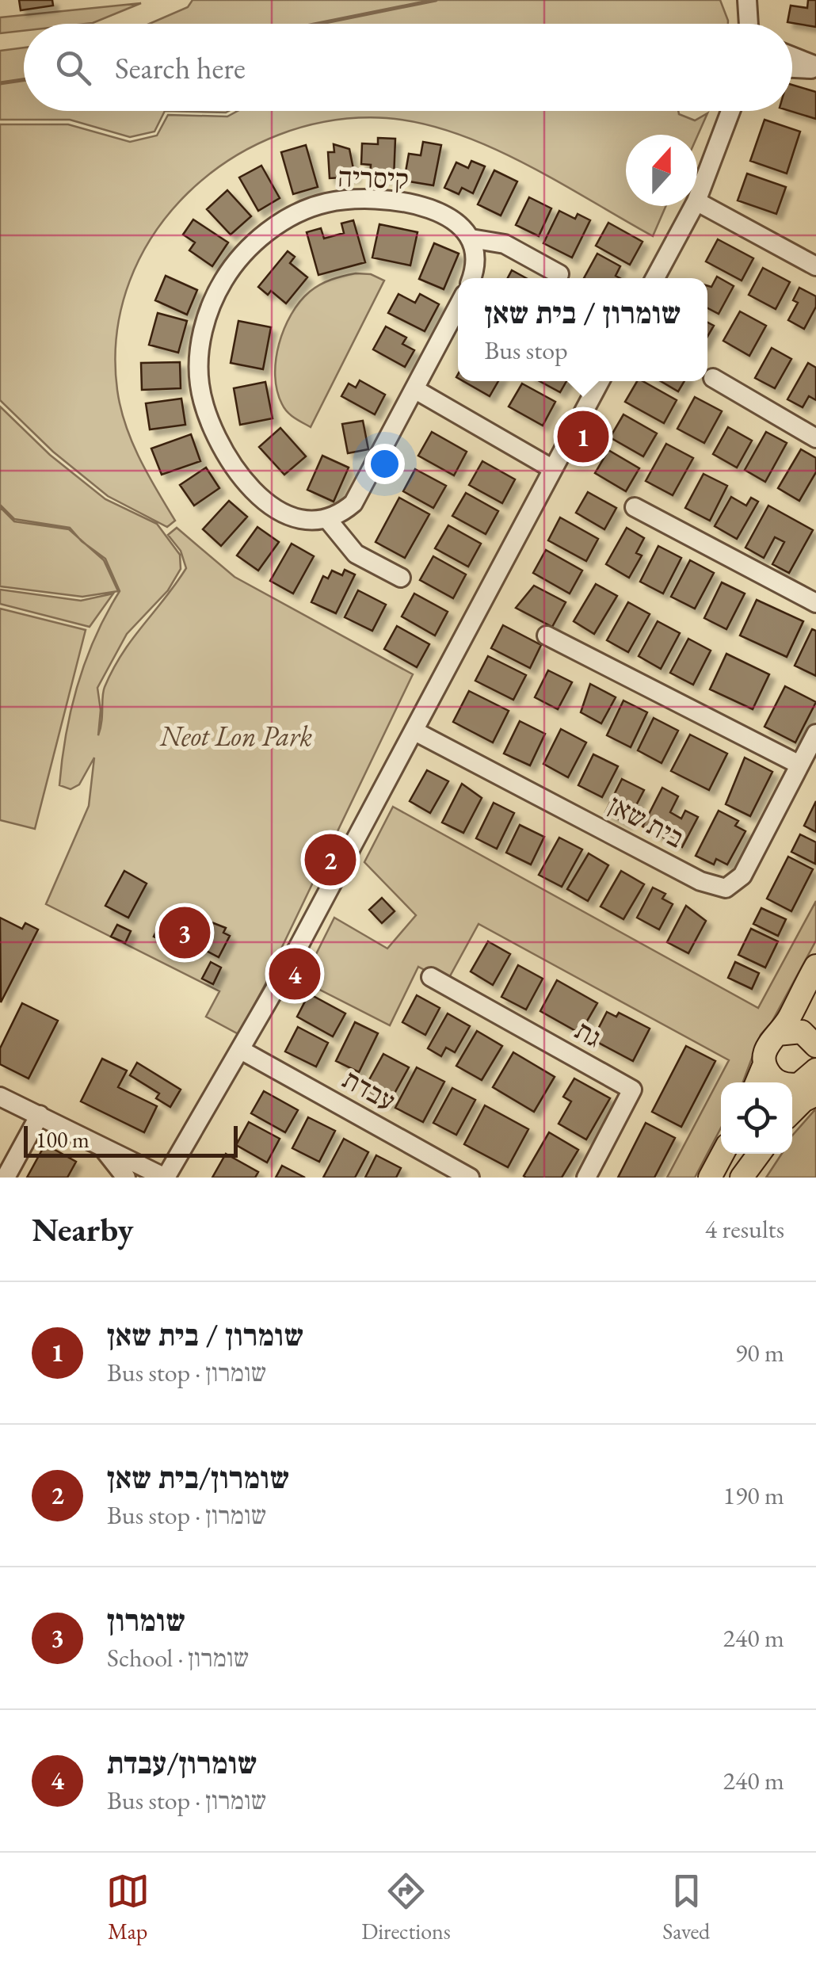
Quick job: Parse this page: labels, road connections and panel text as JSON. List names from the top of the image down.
{
  "streets": {
    "street": [
      "קיסריה",
      "בית שאן",
      "גת",
      "עבדת"
    ]
  },
  "parks": ["Neot Lon Park"],
  "scale_bar": "100 m",
  "north": "top",
  "page": {
    "search": "Search here",
    "popup": ["שומרון / בית שאן", "Bus stop"],
    "pins": [
      "1",
      "2",
      "3",
      "4"
    ],
    "scale": "100 m",
    "heading": ["Nearby", "4 results"],
    "list": [
      {
        "mark": "1",
        "name": "שומרון / בית שאן",
        "note": "Bus stop · שומרון",
        "value": "90 m"
      },
      {
        "mark": "2",
        "name": "שומרון/בית שאן",
        "note": "Bus stop · שומרון",
        "value": "190 m"
      },
      {
        "mark": "3",
        "name": "שומרון",
        "note": "School · שומרון",
        "value": "240 m"
      },
      {
        "mark": "4",
        "name": "שומרון/עבדת",
        "note": "Bus stop · שומרון",
        "value": "240 m"
      }
    ],
    "nav": ["Map", "Directions", "Saved"]
  }
}
